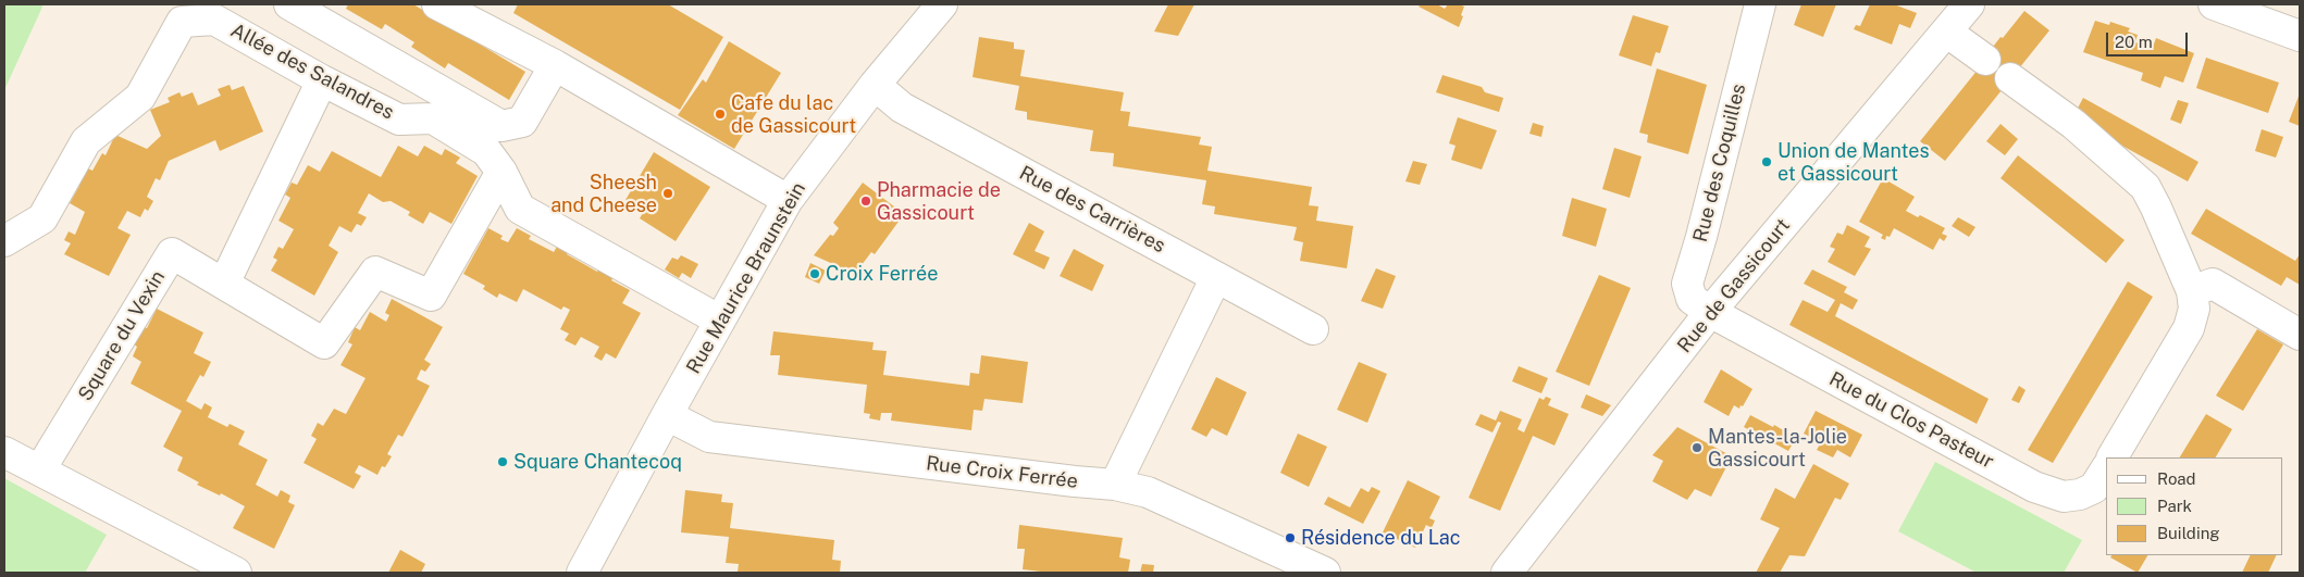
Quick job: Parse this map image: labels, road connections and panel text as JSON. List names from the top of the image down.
{
  "streets": {
    "street": [
      "Allée des Salandres",
      "Rue des Coquilles",
      "Rue des Carrières",
      "Rue Maurice Braunstein",
      "Rue de Gassicourt",
      "Square du Vexin",
      "Rue du Clos Pasteur",
      "Rue Croix Ferrée"
    ]
  },
  "crossings": [
    ["Allée des Salandres", "Rue Maurice Braunstein"],
    ["Allée des Salandres", "Square du Vexin"],
    ["Rue des Coquilles", "Rue de Gassicourt"],
    ["Rue des Coquilles", "Rue du Clos Pasteur"],
    ["Rue des Carrières", "Rue Maurice Braunstein"],
    ["Rue Maurice Braunstein", "Rue Croix Ferrée"],
    ["Rue de Gassicourt", "Rue du Clos Pasteur"]
  ],
  "places": [
    "Cafe du lac de Gassicourt",
    "Union de Mantes et Gassicourt",
    "Sheesh and Cheese",
    "Pharmacie de Gassicourt",
    "Croix Ferrée",
    "Mantes-la-Jolie Gassicourt",
    "Square Chantecoq",
    "Résidence du Lac"
  ],
  "legend": ["Road", "Park", "Building"],
  "scale_bar": "20 m"
}
